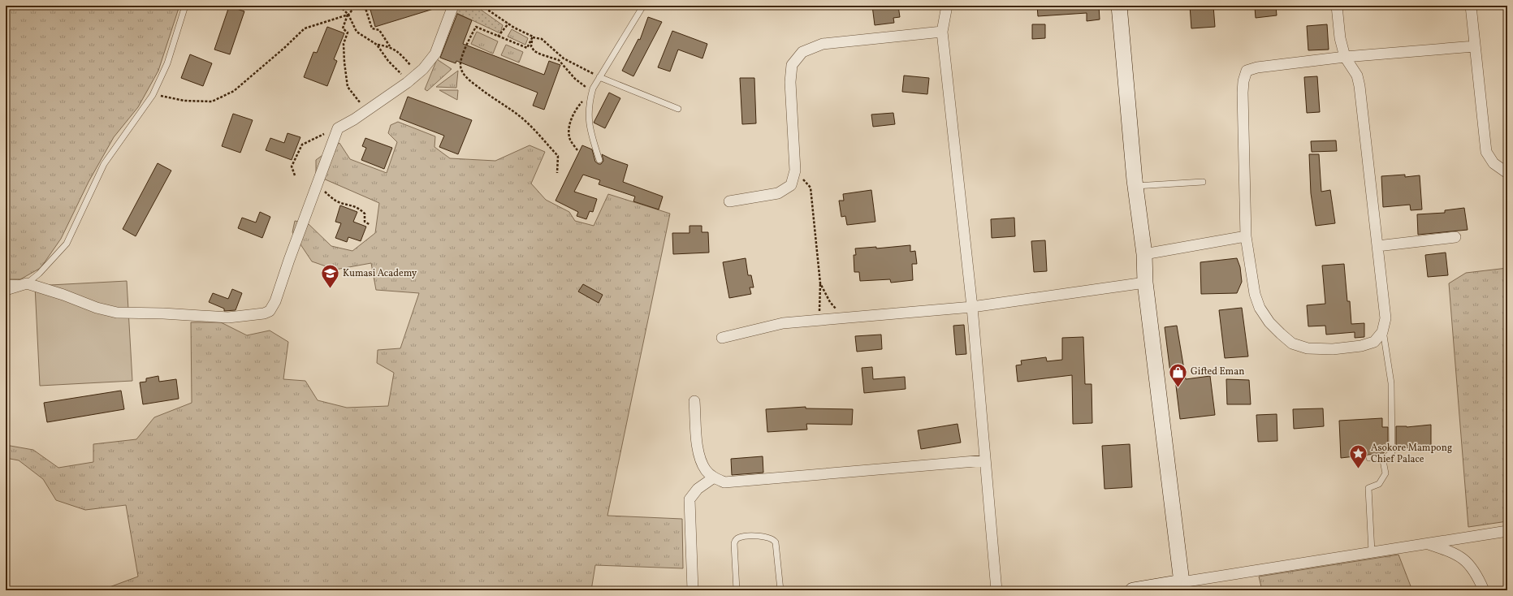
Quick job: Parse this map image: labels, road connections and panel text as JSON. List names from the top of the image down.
{
  "places": {
    "school or university": ["Kumasi Academy"],
    "shop": ["Gifted Eman"],
    "place": ["Asokore Mampong Chief Palace"]
  }
}
